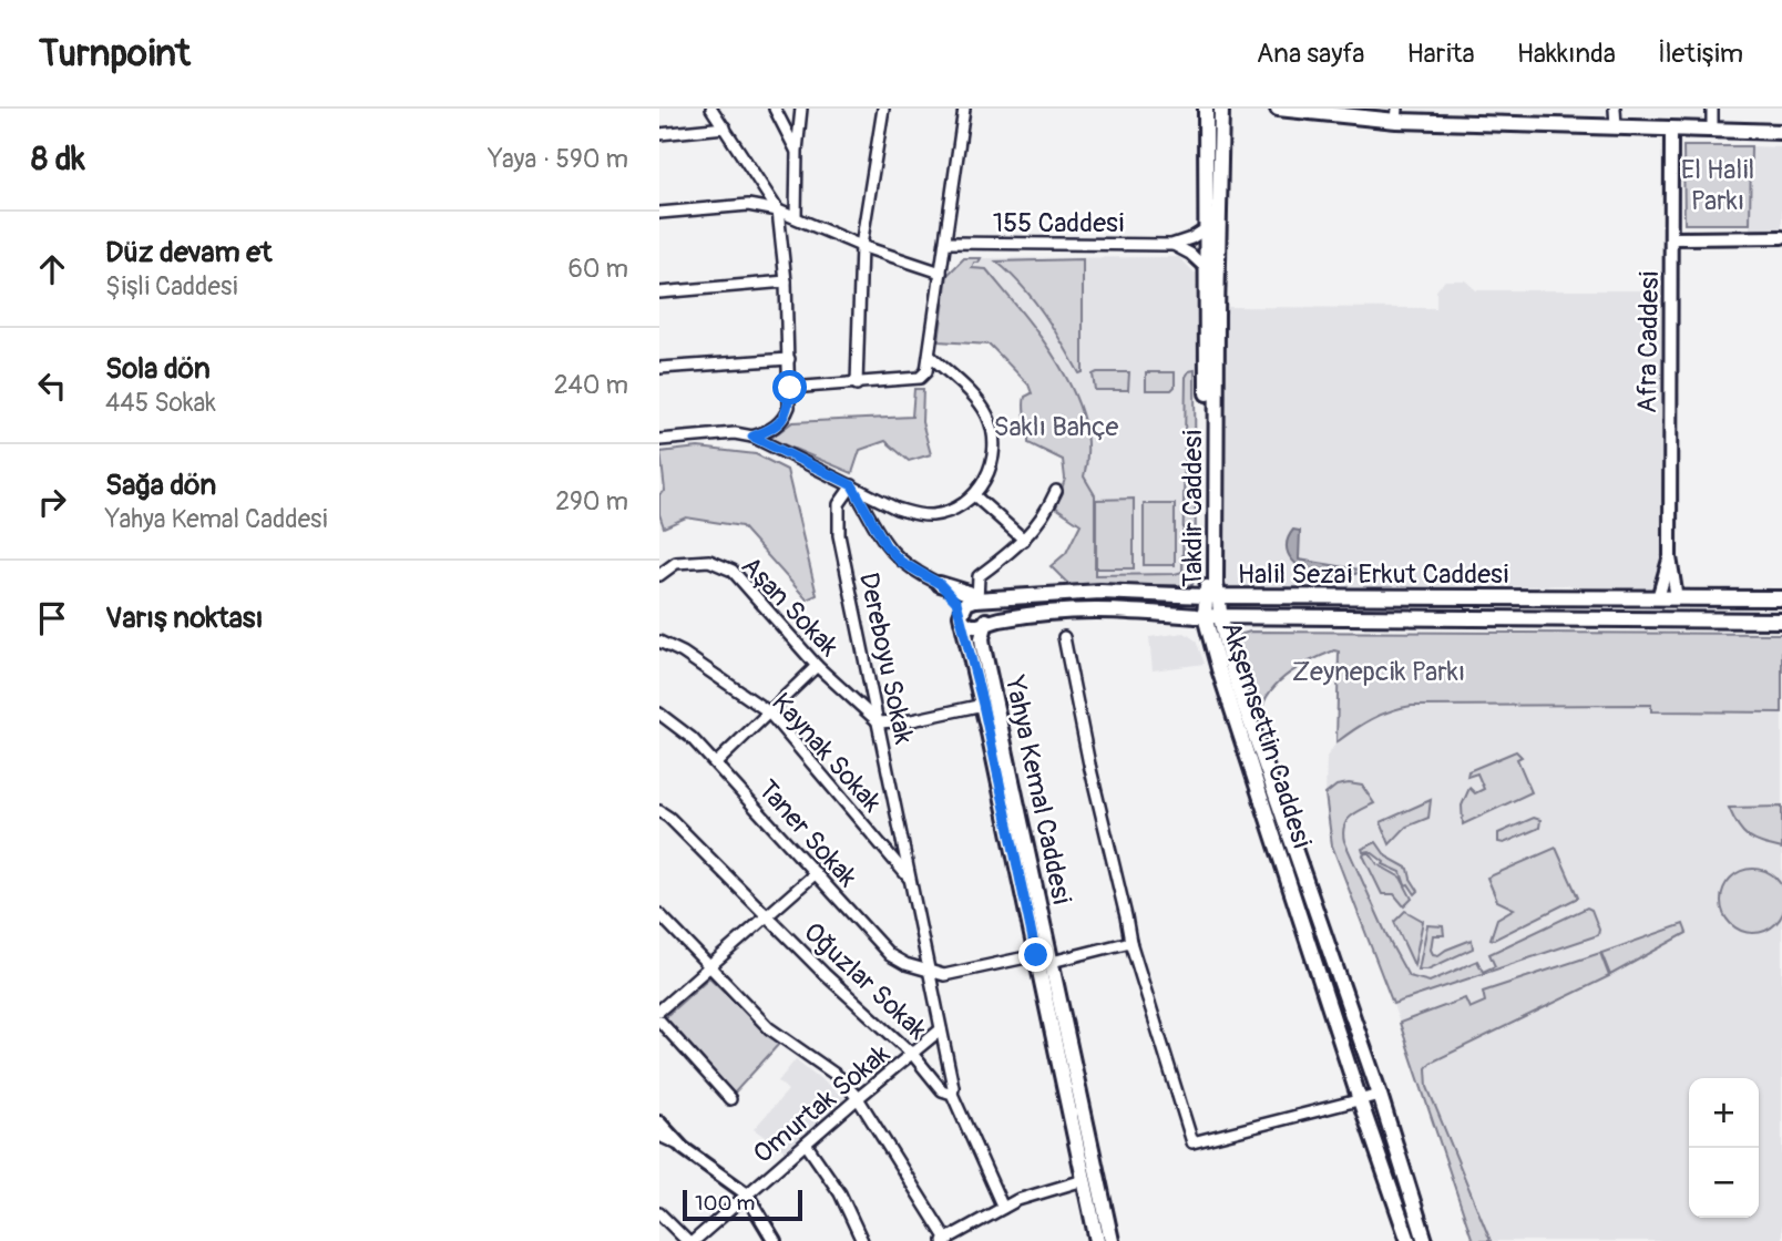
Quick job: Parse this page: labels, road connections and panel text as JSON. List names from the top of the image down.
{
  "streets": {
    "main road": [
      "Takdir Caddesi",
      "Halil Sezai Erkut Caddesi",
      "Akşemsettin Caddesi",
      "Yahya Kemal Caddesi"
    ],
    "street": [
      "155 Caddesi",
      "Afra Caddesi",
      "Aşan Sokak",
      "Dereboyu Sokak",
      "Kaynak Sokak",
      "Taner Sokak",
      "Oğuzlar Sokak",
      "Omurtak Sokak"
    ]
  },
  "crossings": [
    ["155 Caddesi", "Takdir Caddesi"],
    ["Afra Caddesi", "Halil Sezai Erkut Caddesi"],
    ["Takdir Caddesi", "Halil Sezai Erkut Caddesi"],
    ["Halil Sezai Erkut Caddesi", "Akşemsettin Caddesi"],
    ["Halil Sezai Erkut Caddesi", "Yahya Kemal Caddesi"],
    ["Aşan Sokak", "Dereboyu Sokak"],
    ["Dereboyu Sokak", "Kaynak Sokak"],
    ["Dereboyu Sokak", "Taner Sokak"],
    ["Dereboyu Sokak", "Oğuzlar Sokak"],
    ["Dereboyu Sokak", "Omurtak Sokak"],
    ["Oğuzlar Sokak", "Omurtak Sokak"]
  ],
  "parks": ["El Halil Parkı", "Saklı Bahçe", "Zeynepcik Parkı"],
  "scale_bar": "100 m",
  "page": {
    "header": "Turnpoint",
    "nav": [
      "Ana sayfa",
      "Harita",
      "Hakkında",
      "İletişim"
    ],
    "heading": ["8 dk", "Yaya · 590 m"],
    "list": [
      ["Düz devam et", "Şişli Caddesi", "60 m"],
      ["Sola dön", "445 Sokak", "240 m"],
      ["Sağa dön", "Yahya Kemal Caddesi", "290 m"],
      "Varış noktası"
    ],
    "map_buttons": ["+", "−"],
    "scale": "100 m"
  }
}
